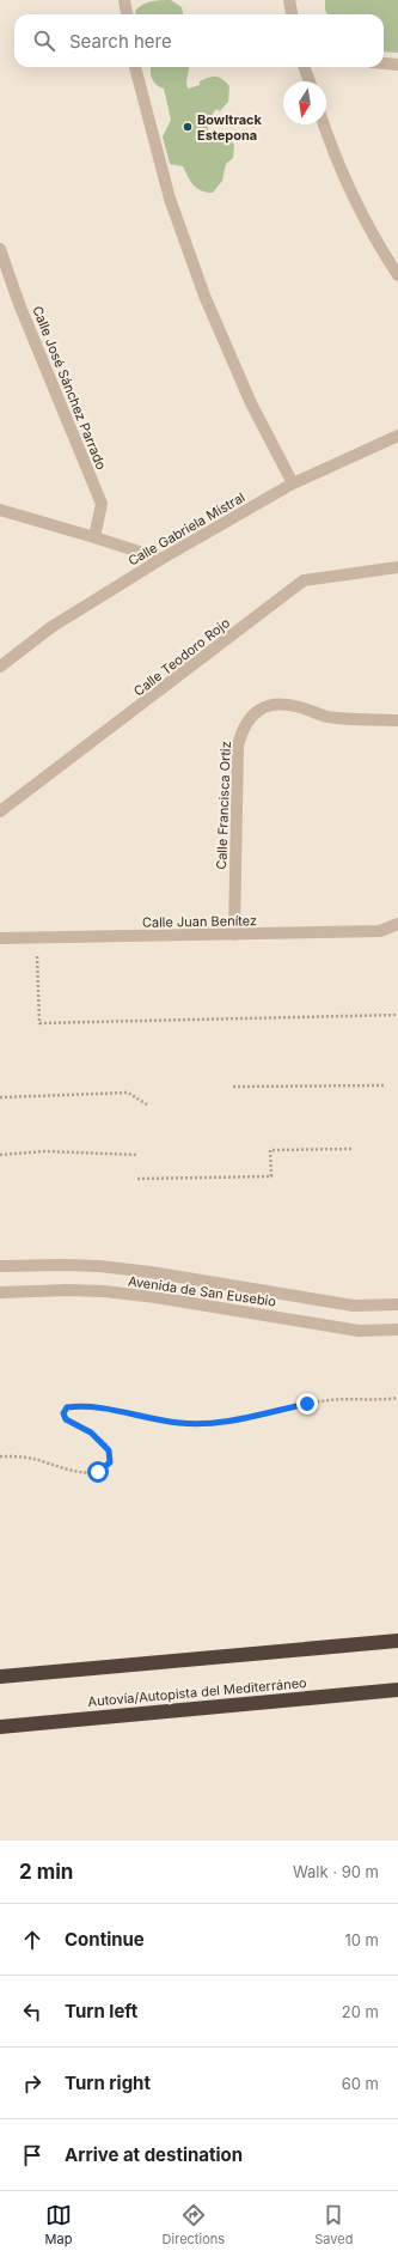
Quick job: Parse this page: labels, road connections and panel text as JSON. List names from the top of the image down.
{
  "streets": {
    "highway": ["Autovía/Autopista del Mediterráneo"],
    "street": [
      "Calle José Sánchez Parrado",
      "Calle Gabriela Mistral",
      "Calle Teodoro Rojo",
      "Calle Francisca Ortiz",
      "Calle Juan Benítez",
      "Avenida de San Eusebio"
    ]
  },
  "crossings": [
    ["Calle Francisca Ortiz", "Calle Juan Benítez"]
  ],
  "places": ["Bowltrack Estepona"],
  "north": "bottom",
  "page": {
    "search": "Search here",
    "heading": ["2 min", "Walk · 90 m"],
    "list": [
      ["Continue", "10 m"],
      ["Turn left", "20 m"],
      ["Turn right", "60 m"],
      "Arrive at destination"
    ],
    "nav": ["Map", "Directions", "Saved"]
  }
}
